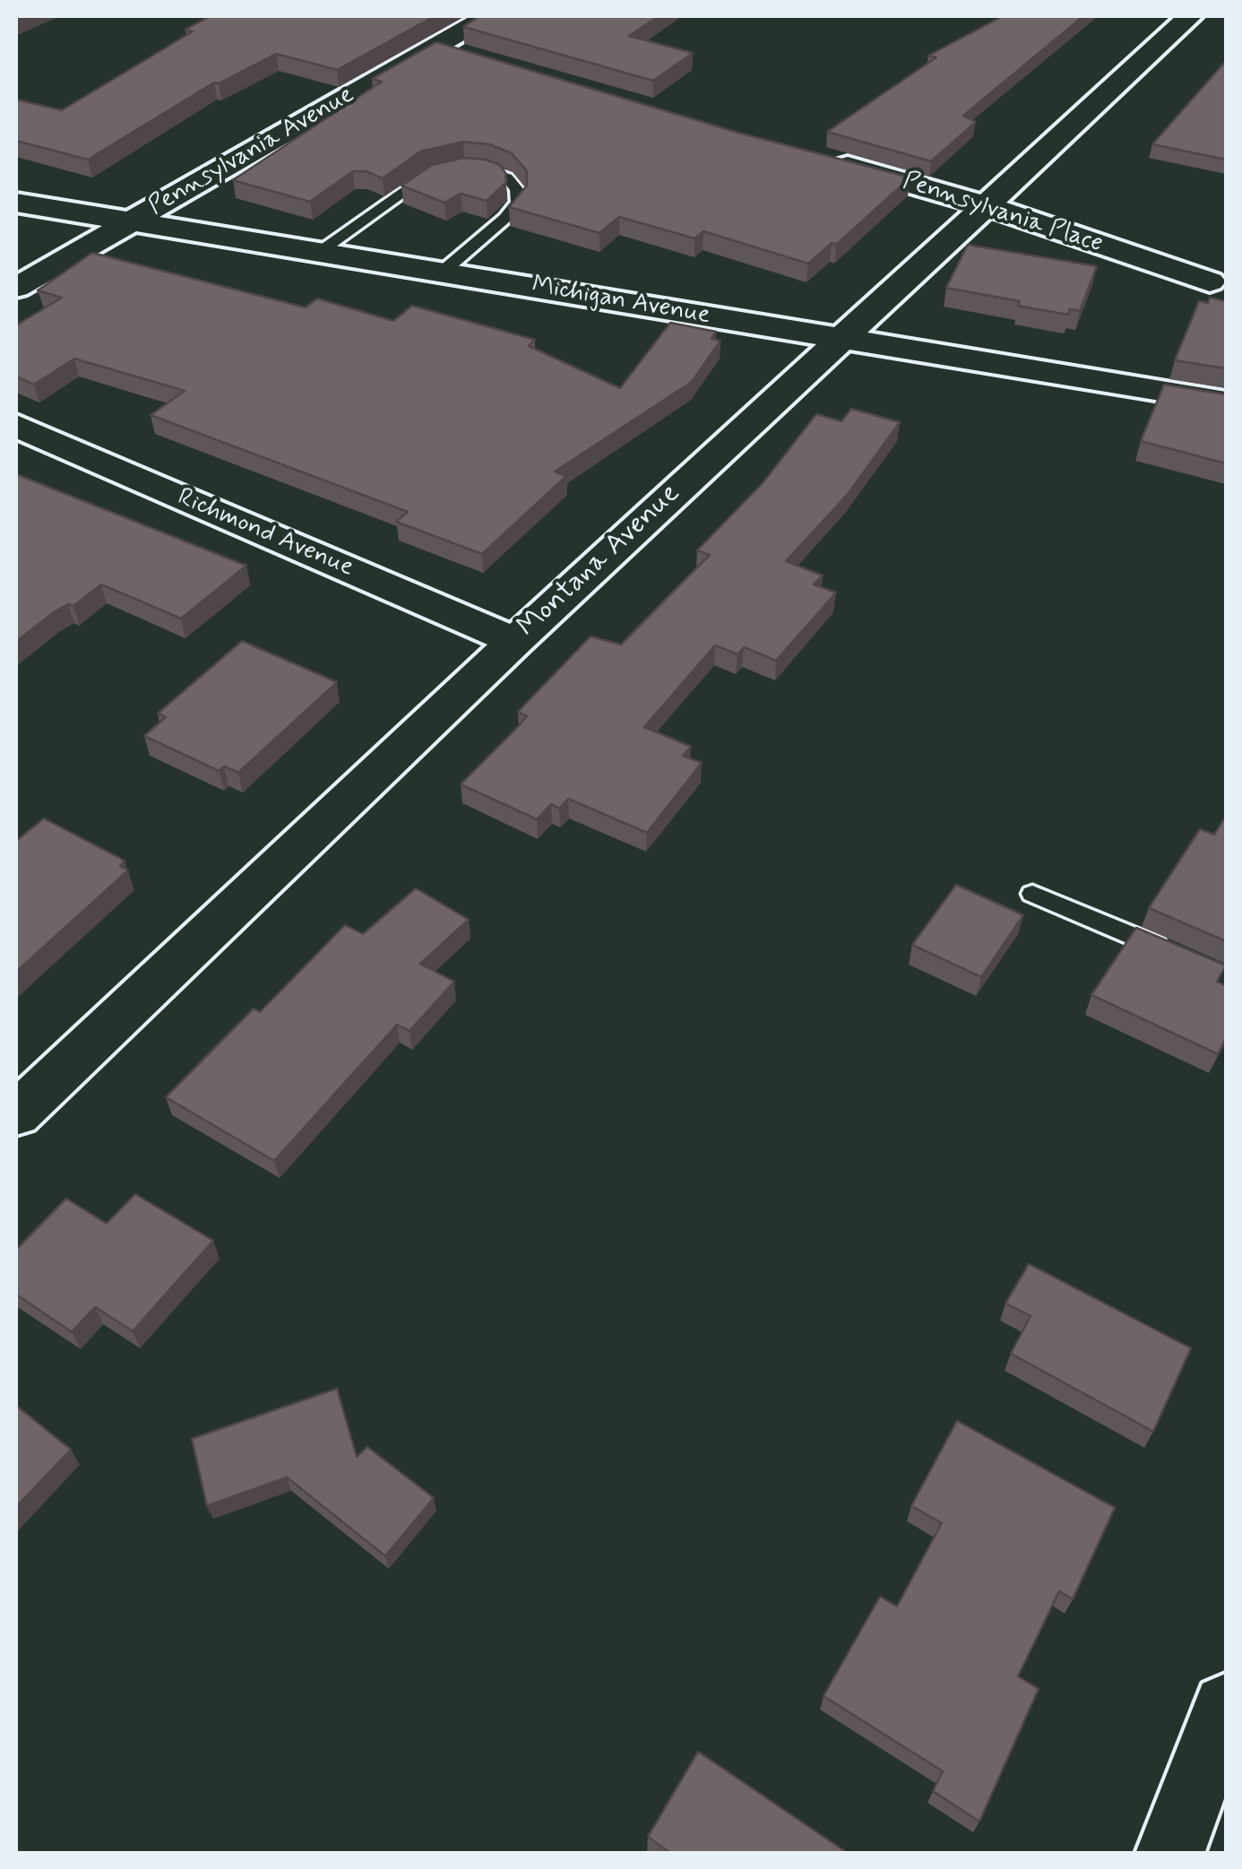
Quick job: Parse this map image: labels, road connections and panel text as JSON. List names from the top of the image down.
{
  "streets": {
    "street": [
      "Pennsylvania Avenue",
      "Pennsylvania Place",
      "Michigan Avenue",
      "Richmond Avenue",
      "Montana Avenue"
    ]
  },
  "crossings": [
    ["Pennsylvania Avenue", "Michigan Avenue"],
    ["Pennsylvania Place", "Montana Avenue"],
    ["Michigan Avenue", "Montana Avenue"],
    ["Richmond Avenue", "Montana Avenue"]
  ]
}
